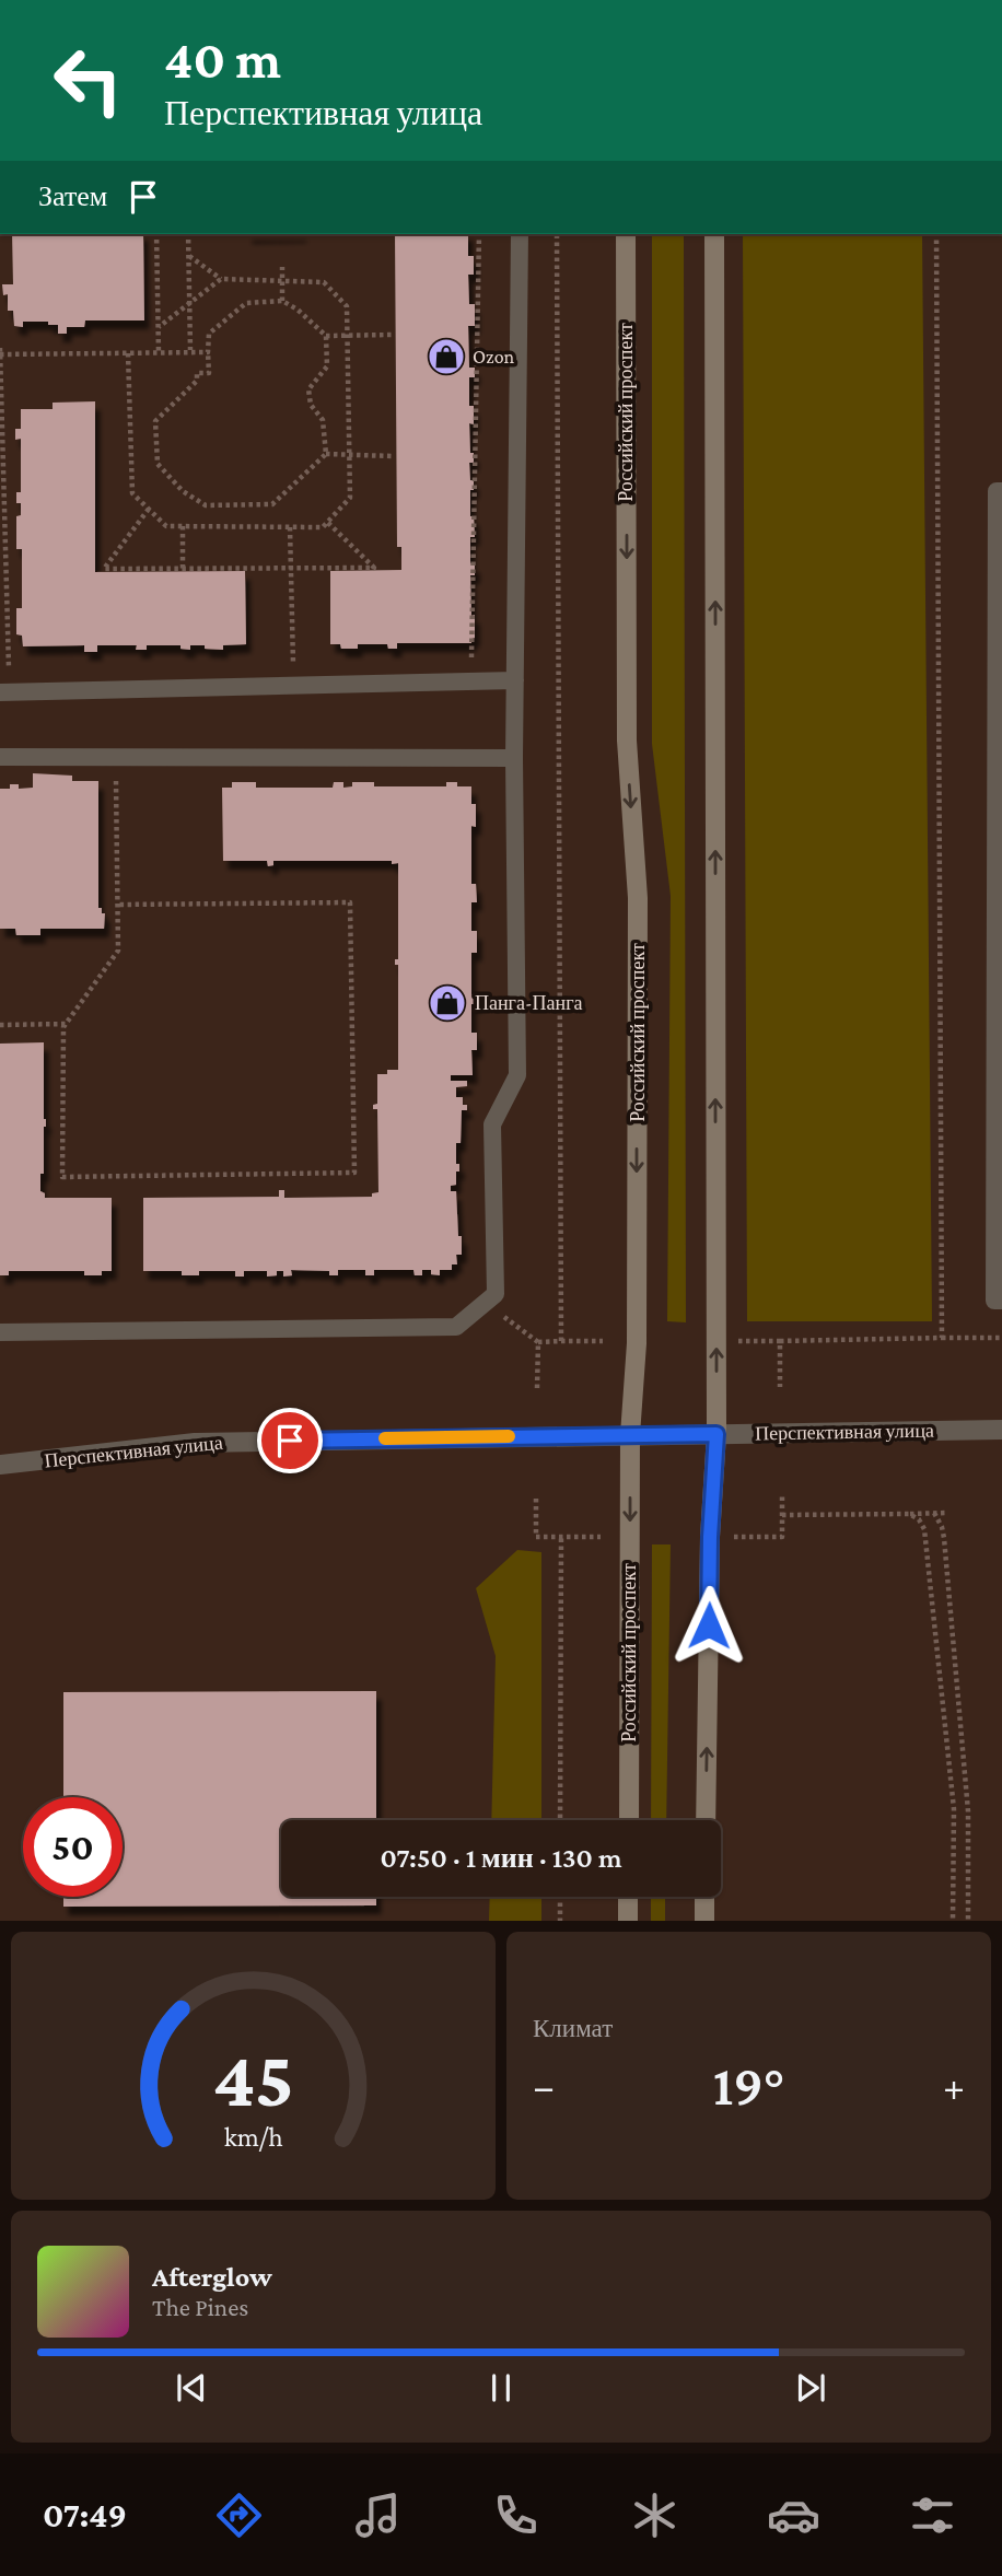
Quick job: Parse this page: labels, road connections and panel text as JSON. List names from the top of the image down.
{
  "streets": {
    "main road": ["Российский проспект"],
    "street": ["Перспективная улица"]
  },
  "crossings": [
    ["Российский проспект", "Перспективная улица"]
  ],
  "places": {
    "shop": ["Ozon", "Панга-Панга"]
  },
  "page": {
    "turn": ["40 m", "Перспективная улица"],
    "then": "Затем",
    "limit": "50",
    "trip": "07:50 · 1 мин · 130 m",
    "tile": "Климат",
    "heat": ["−", "19°", "+"],
    "song": ["Afterglow", "The Pines"],
    "tabs": "07:49",
    "gauge": ["45", "km/h"]
  }
}
